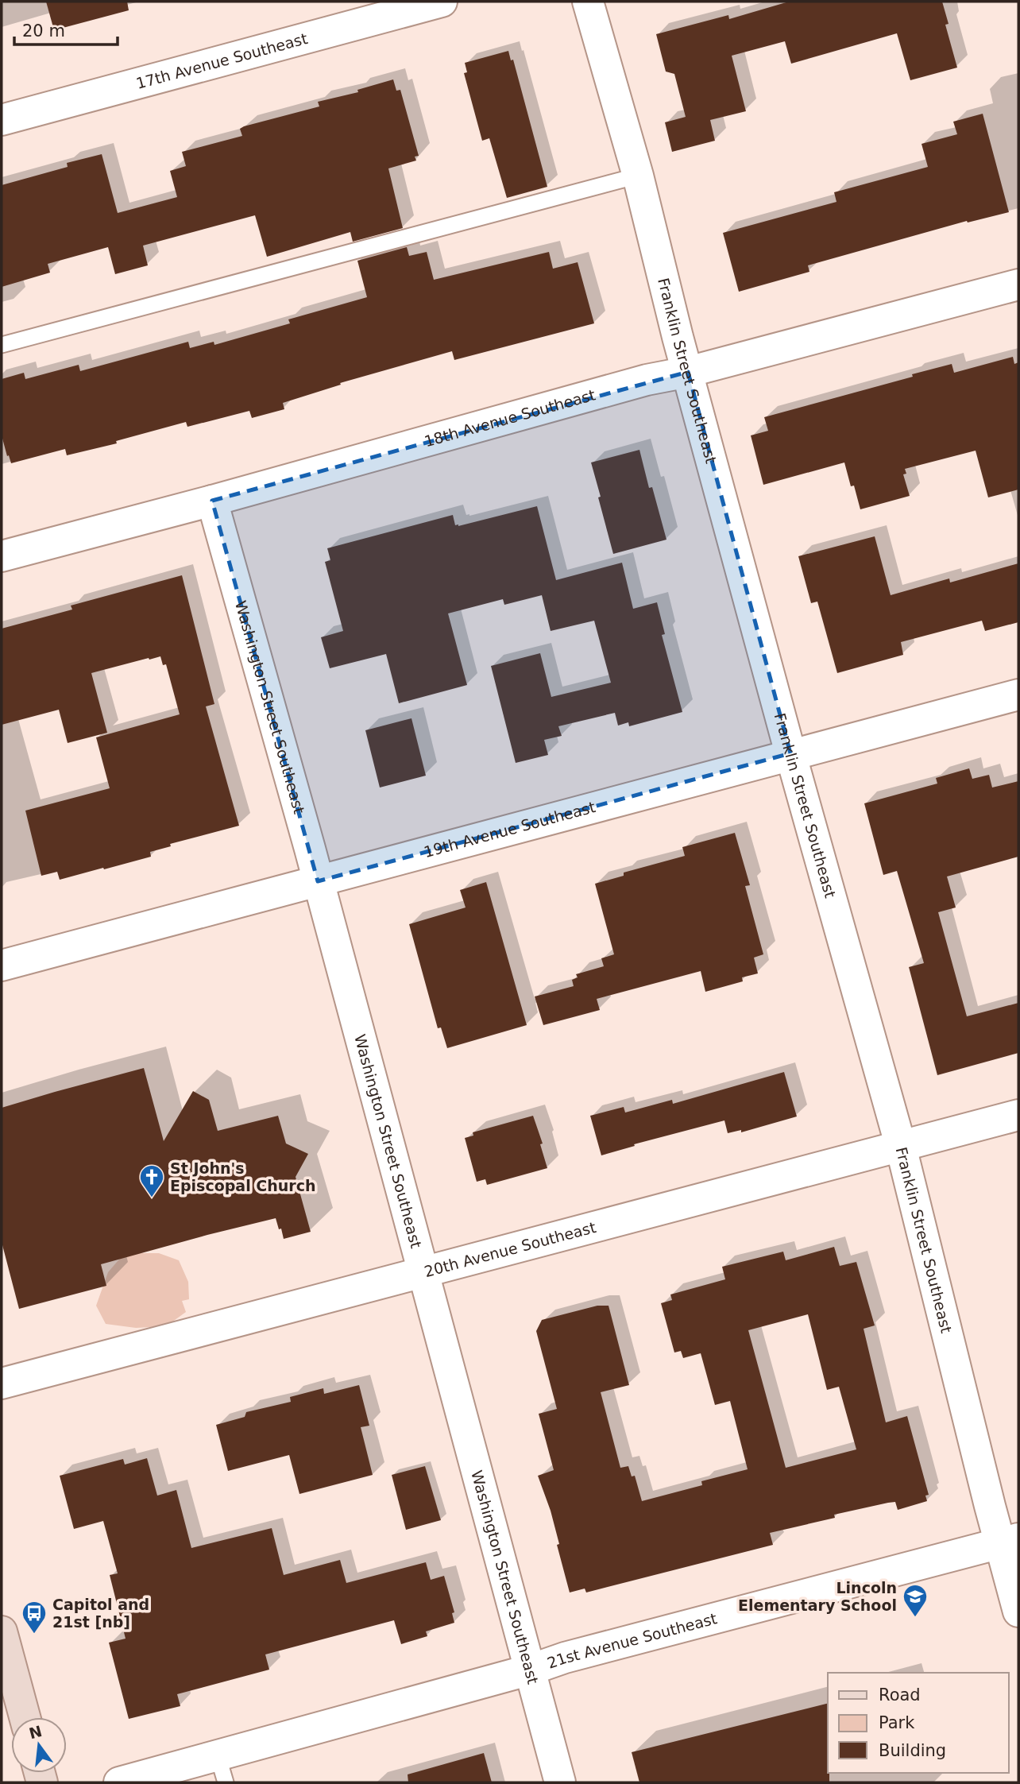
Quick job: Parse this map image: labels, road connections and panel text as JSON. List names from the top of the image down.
{
  "streets": {
    "street": [
      "17th Avenue Southeast",
      "Franklin Street Southeast",
      "18th Avenue Southeast",
      "Washington Street Southeast",
      "19th Avenue Southeast",
      "20th Avenue Southeast",
      "21st Avenue Southeast"
    ]
  },
  "crossings": [
    ["Franklin Street Southeast", "18th Avenue Southeast"],
    ["Franklin Street Southeast", "19th Avenue Southeast"],
    ["Franklin Street Southeast", "20th Avenue Southeast"],
    ["Franklin Street Southeast", "21st Avenue Southeast"],
    ["18th Avenue Southeast", "Washington Street Southeast"],
    ["Washington Street Southeast", "19th Avenue Southeast"],
    ["Washington Street Southeast", "20th Avenue Southeast"],
    ["Washington Street Southeast", "21st Avenue Southeast"]
  ],
  "places": {
    "church": ["St John's Episcopal Church"],
    "school or university": ["Lincoln Elementary School"],
    "bus stop": ["Capitol and 21st [nb]"]
  },
  "legend": ["Road", "Park", "Building"],
  "scale_bar": "20 m",
  "north": "top"
}
